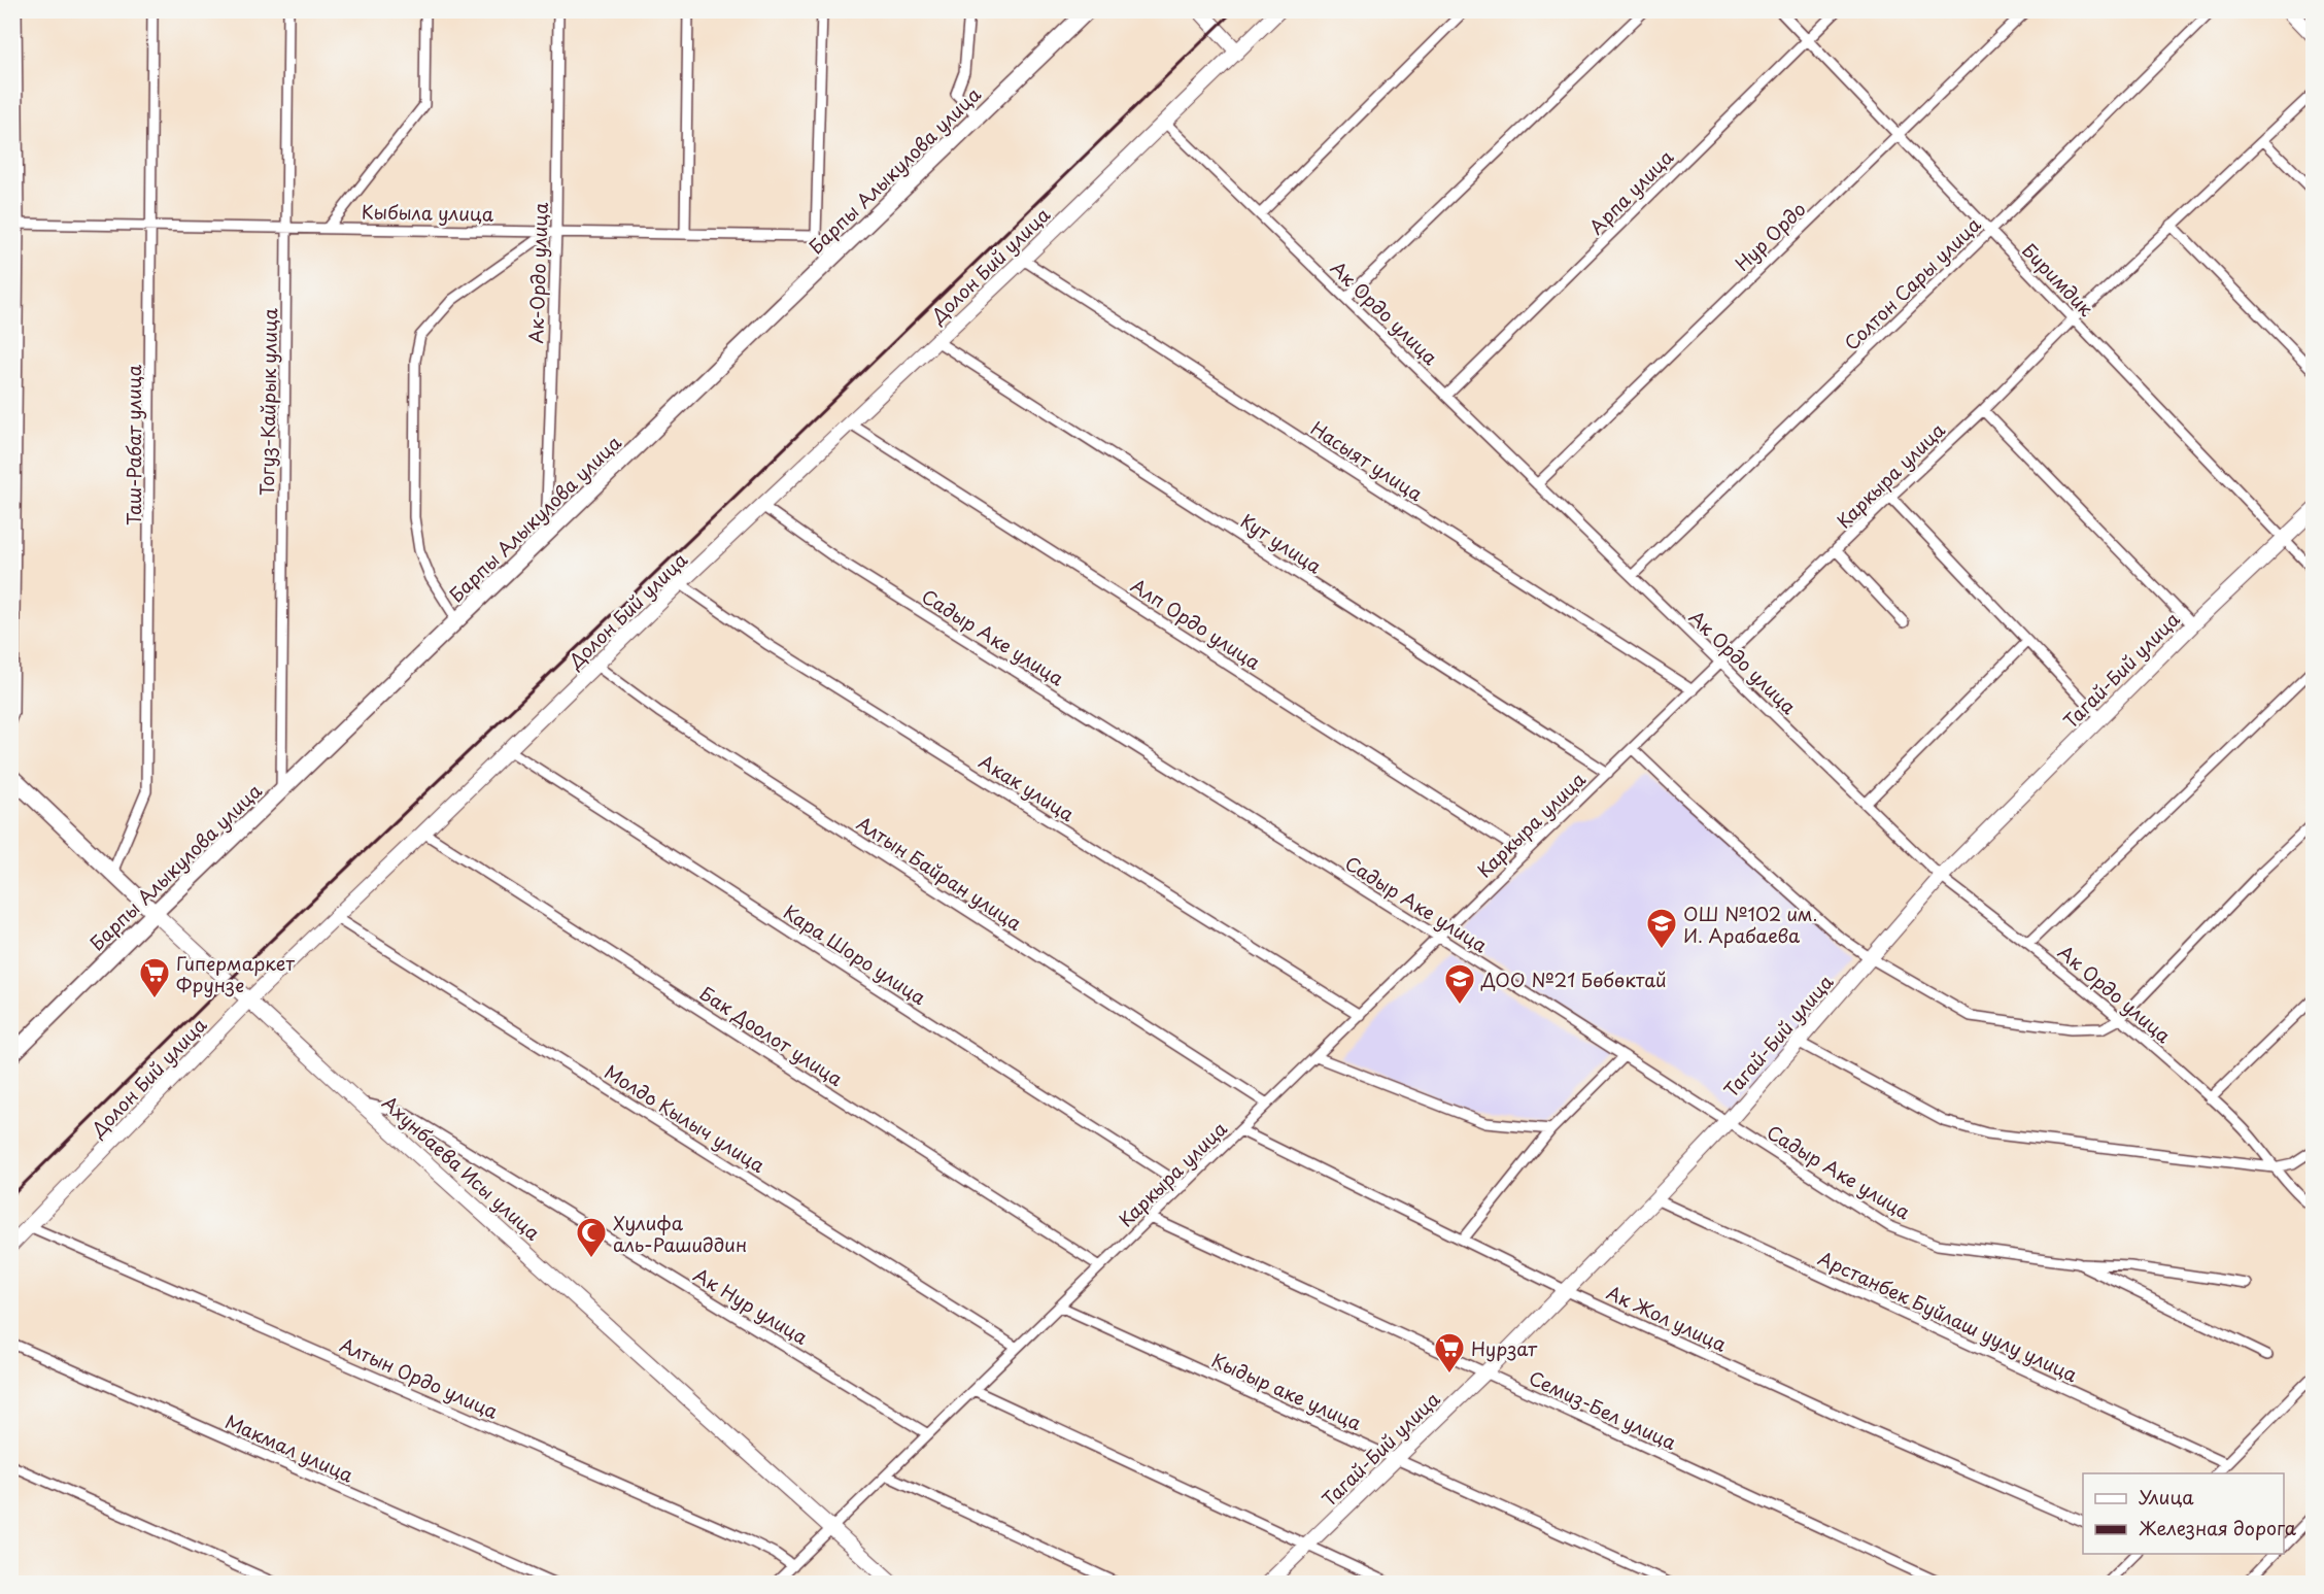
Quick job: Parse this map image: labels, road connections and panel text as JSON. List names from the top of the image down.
{
  "streets": {
    "main road": ["Барпы Алыкулова улица", "Ахунбаева Исы улица"],
    "street": [
      "Арпа улица",
      "Кыбыла улица",
      "Нур Ордо",
      "Долон Бий улица",
      "Ак-Ордо улица",
      "Биримдик",
      "Солтон Сары улица",
      "Ак Ордо улица",
      "Тогуз-Кайрык улица",
      "Таш-Рабат улица",
      "Насыят улица",
      "Каркыра улица",
      "Кут улица",
      "Алп Ордо улица",
      "Садыр Аке улица",
      "Тагай-Бий улица",
      "Акак улица",
      "Алтын Байран улица",
      "Кара Шоро улица",
      "Бак Доолот улица",
      "Молдо Кылыч улица",
      "Ак Нур улица",
      "Арстанбек Буйлаш уулу улица",
      "Ак Жол улица",
      "Алтын Ордо улица",
      "Кыдыр аке улица",
      "Семиз-Бел улица",
      "Макмал улица"
    ]
  },
  "crossings": [
    ["Барпы Алыкулова улица", "Ак-Ордо улица"],
    ["Барпы Алыкулова улица", "Тогуз-Кайрык улица"],
    ["Барпы Алыкулова улица", "Ахунбаева Исы улица"],
    ["Арпа улица", "Биримдик"],
    ["Арпа улица", "Ак Ордо улица"],
    ["Кыбыла улица", "Ак-Ордо улица"],
    ["Кыбыла улица", "Тогуз-Кайрык улица"],
    ["Кыбыла улица", "Таш-Рабат улица"],
    ["Нур Ордо", "Биримдик"],
    ["Нур Ордо", "Ак Ордо улица"],
    ["Долон Бий улица", "Ак Ордо улица"],
    ["Долон Бий улица", "Насыят улица"],
    ["Долон Бий улица", "Кут улица"],
    ["Долон Бий улица", "Алп Ордо улица"],
    ["Долон Бий улица", "Садыр Аке улица"],
    ["Долон Бий улица", "Акак улица"],
    ["Долон Бий улица", "Алтын Байран улица"],
    ["Долон Бий улица", "Кара Шоро улица"],
    ["Долон Бий улица", "Бак Доолот улица"],
    ["Долон Бий улица", "Молдо Кылыч улица"],
    ["Долон Бий улица", "Ахунбаева Исы улица"],
    ["Долон Бий улица", "Алтын Ордо улица"],
    ["Биримдик", "Солтон Сары улица"],
    ["Биримдик", "Каркыра улица"],
    ["Биримдик", "Тагай-Бий улица"],
    ["Солтон Сары улица", "Ак Ордо улица"],
    ["Ак Ордо улица", "Каркыра улица"],
    ["Ак Ордо улица", "Тагай-Бий улица"],
    ["Таш-Рабат улица", "Ахунбаева Исы улица"],
    ["Насыят улица", "Каркыра улица"],
    ["Каркыра улица", "Кут улица"],
    ["Каркыра улица", "Алп Ордо улица"],
    ["Каркыра улица", "Садыр Аке улица"],
    ["Каркыра улица", "Акак улица"],
    ["Каркыра улица", "Алтын Байран улица"],
    ["Каркыра улица", "Кара Шоро улица"],
    ["Каркыра улица", "Бак Доолот улица"],
    ["Каркыра улица", "Молдо Кылыч улица"],
    ["Каркыра улица", "Ахунбаева Исы улица"],
    ["Каркыра улица", "Ак Нур улица"],
    ["Каркыра улица", "Ак Жол улица"],
    ["Каркыра улица", "Алтын Ордо улица"],
    ["Каркыра улица", "Кыдыр аке улица"],
    ["Каркыра улица", "Семиз-Бел улица"],
    ["Садыр Аке улица", "Тагай-Бий улица"],
    ["Тагай-Бий улица", "Арстанбек Буйлаш уулу улица"],
    ["Тагай-Бий улица", "Ак Жол улица"],
    ["Тагай-Бий улица", "Кыдыр аке улица"],
    ["Тагай-Бий улица", "Семиз-Бел улица"],
    ["Ахунбаева Исы улица", "Ак Нур улица"]
  ],
  "places": {
    "school or university": ["ОШ №102 им. И. Арабаева", "ДОО №21 Бөбөктай"],
    "supermarket": ["Гипермаркет Фрунзе", "Нурзат"],
    "mosque": ["Хулифа аль-Рашиддин"]
  },
  "legend": ["Улица", "Железная дорога"]
}
